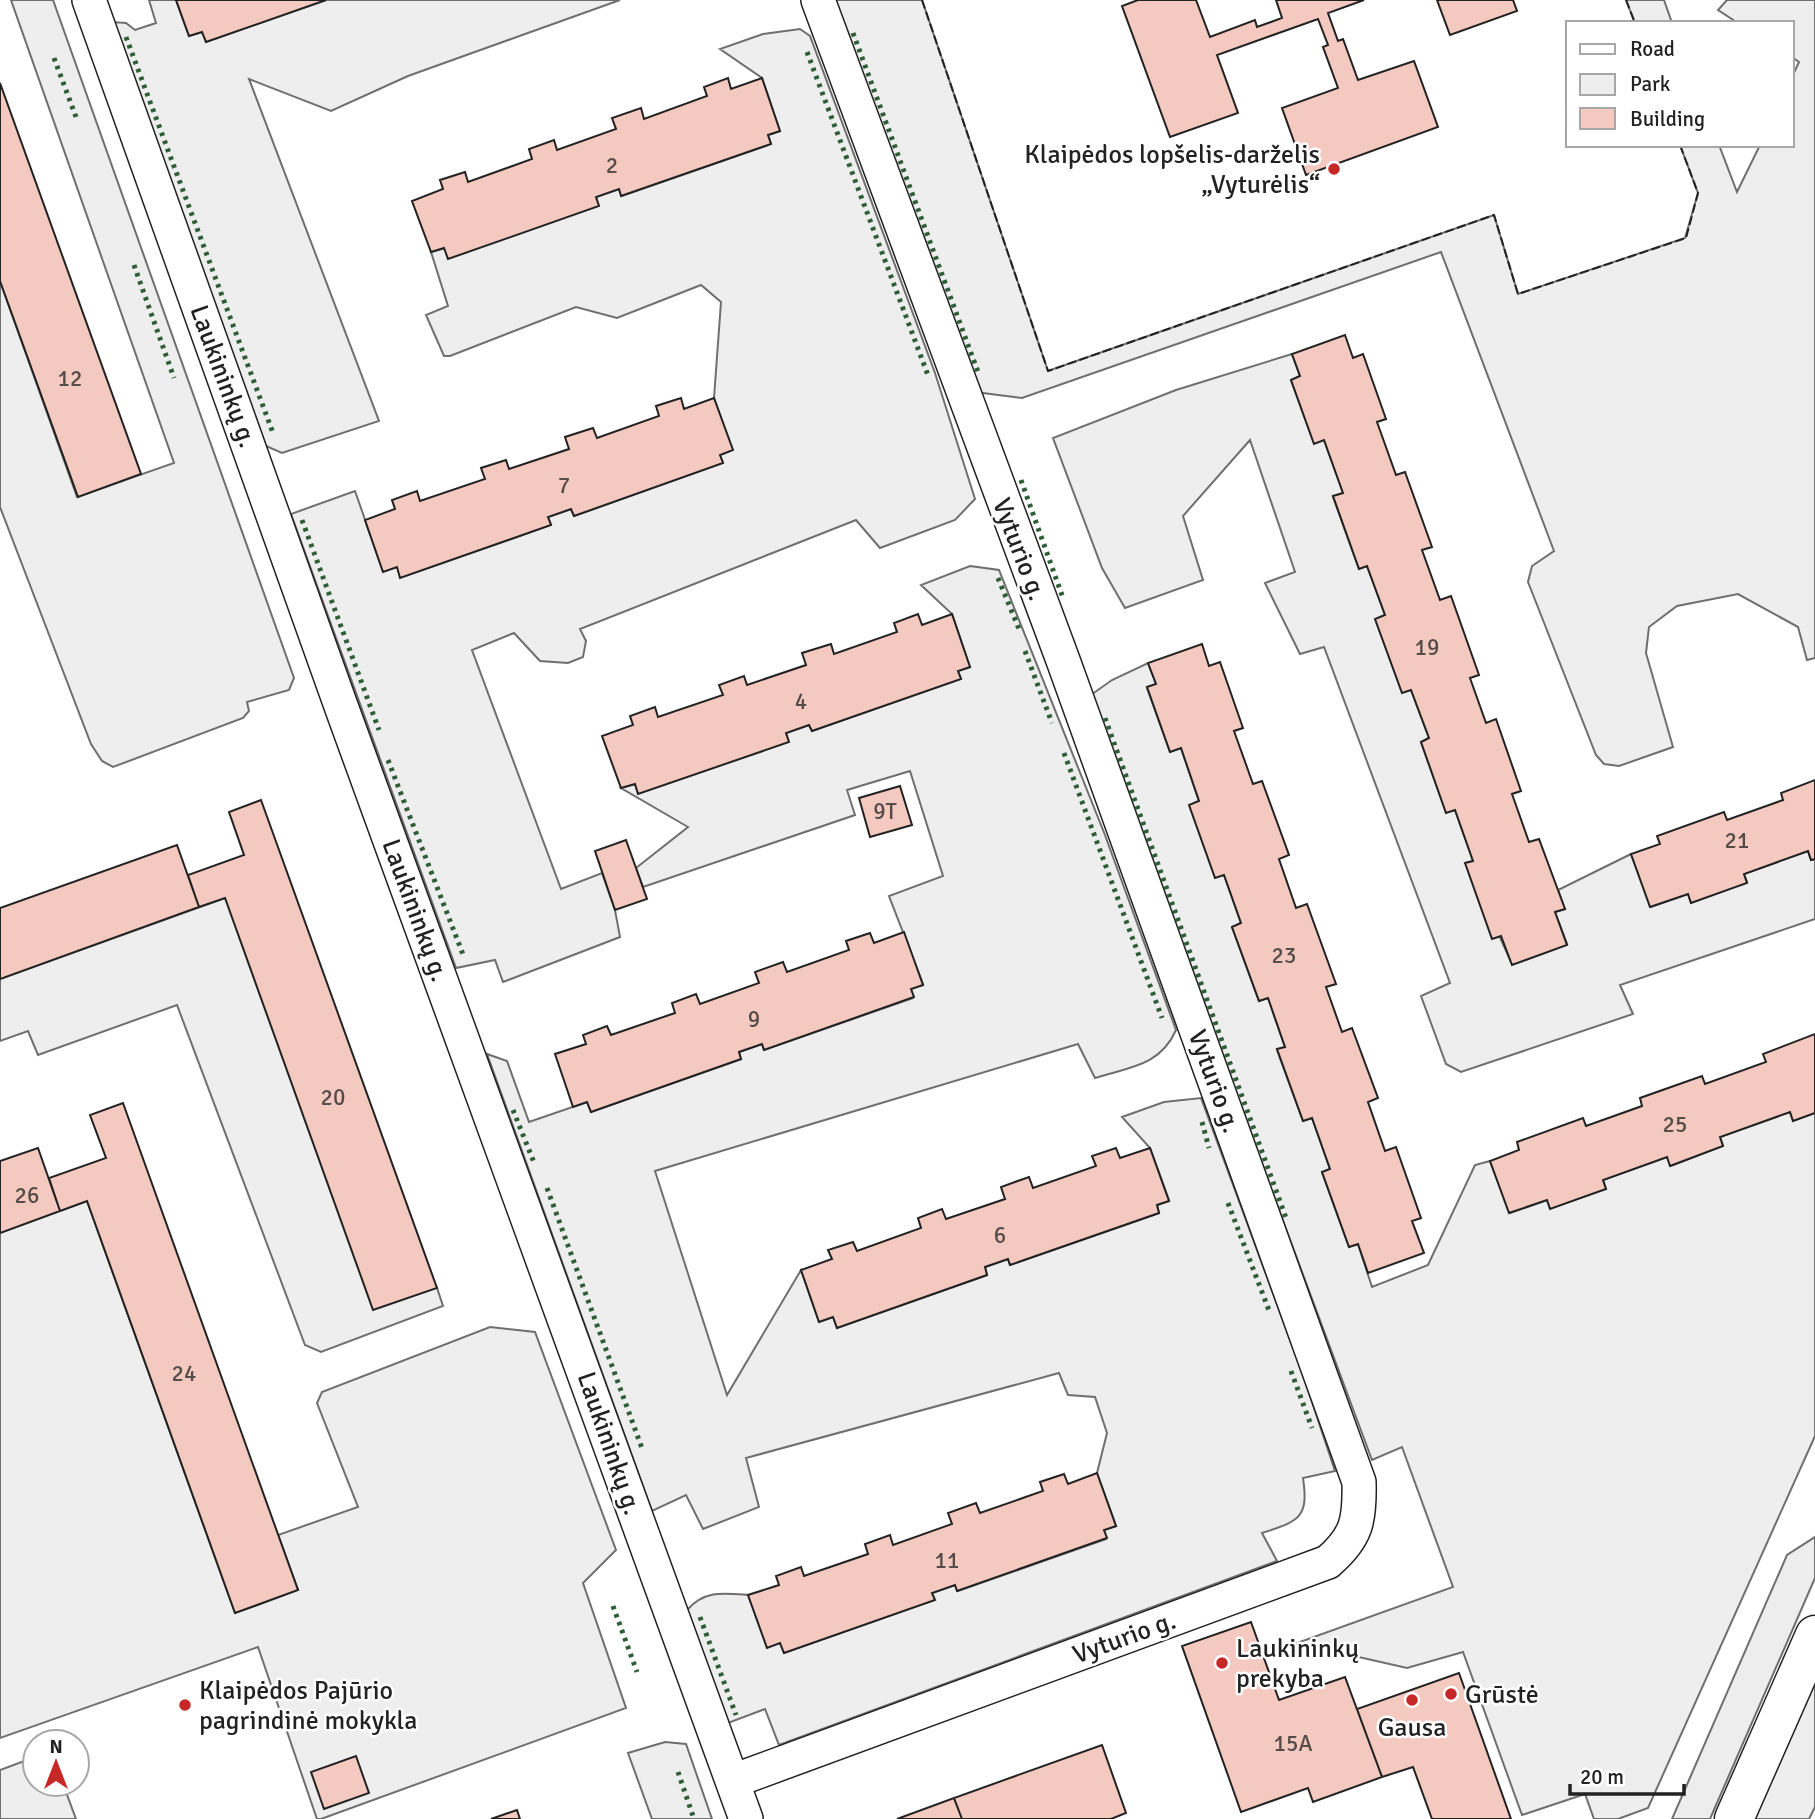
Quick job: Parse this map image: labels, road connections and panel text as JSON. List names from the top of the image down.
{
  "streets": {
    "street": ["Laukininkų g.", "Vyturio g."]
  },
  "crossings": [
    ["Laukininkų g.", "Vyturio g."]
  ],
  "places": [
    "Klaipėdos lopšelis-darželis „Vyturėlis“",
    "Laukininkų prekyba",
    "Grūstė",
    "Gausa",
    "Klaipėdos Pajūrio pagrindinė mokykla"
  ],
  "house_numbers": [
    "2",
    "12",
    "7",
    "19",
    "4",
    "9T",
    "21",
    "23",
    "9",
    "20",
    "25",
    "26",
    "6",
    "24",
    "11",
    "15A"
  ],
  "legend": ["Road", "Park", "Building"],
  "scale_bar": "20 m",
  "north": "top"
}
